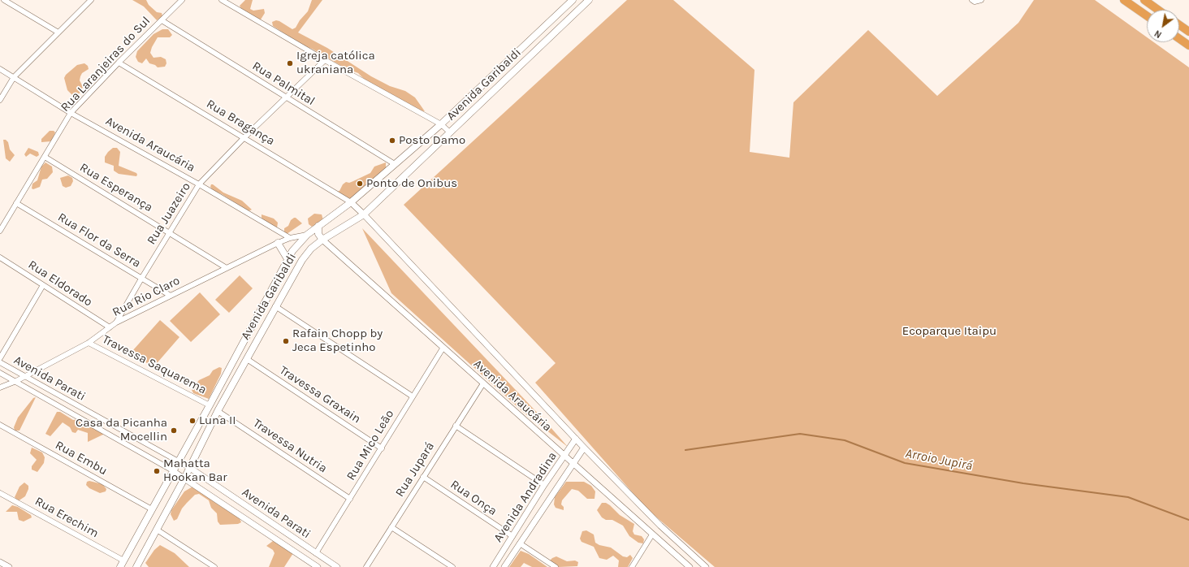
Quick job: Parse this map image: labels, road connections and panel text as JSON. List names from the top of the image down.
{
  "streets": {
    "main road": ["Avenida Garibaldi"],
    "street": [
      "Rua Laranjeiras do Sul",
      "Rua Palmital",
      "Rua Bragança",
      "Avenida Araucária",
      "Rua Esperança",
      "Rua Juazeiro",
      "Rua Flor da Serra",
      "Rua Eldorado",
      "Rua Rio Claro",
      "Travessa Saquarema",
      "Avenida Parati",
      "Travessa Graxain",
      "Rua Mico Leão",
      "Travessa Nutria",
      "Rua Embu",
      "Rua Jupará",
      "Avenida Andradina",
      "Rua Onça",
      "Rua Erechim"
    ]
  },
  "crossings": [
    ["Rua Laranjeiras do Sul", "Rua Palmital"],
    ["Rua Laranjeiras do Sul", "Rua Bragança"],
    ["Rua Laranjeiras do Sul", "Avenida Araucária"],
    ["Rua Laranjeiras do Sul", "Rua Esperança"],
    ["Rua Laranjeiras do Sul", "Rua Flor da Serra"],
    ["Rua Palmital", "Avenida Garibaldi"],
    ["Rua Palmital", "Rua Juazeiro"],
    ["Avenida Garibaldi", "Rua Bragança"],
    ["Avenida Garibaldi", "Avenida Araucária"],
    ["Avenida Garibaldi", "Rua Rio Claro"],
    ["Avenida Garibaldi", "Travessa Saquarema"],
    ["Avenida Garibaldi", "Avenida Parati"],
    ["Avenida Garibaldi", "Travessa Graxain"],
    ["Avenida Garibaldi", "Travessa Nutria"],
    ["Avenida Garibaldi", "Rua Embu"],
    ["Avenida Garibaldi", "Rua Erechim"],
    ["Rua Bragança", "Avenida Araucária"],
    ["Rua Bragança", "Rua Juazeiro"],
    ["Avenida Araucária", "Rua Juazeiro"],
    ["Avenida Araucária", "Rua Rio Claro"],
    ["Avenida Araucária", "Rua Mico Leão"],
    ["Avenida Araucária", "Rua Jupará"],
    ["Avenida Araucária", "Avenida Andradina"],
    ["Rua Esperança", "Rua Juazeiro"],
    ["Rua Esperança", "Rua Rio Claro"],
    ["Rua Juazeiro", "Rua Flor da Serra"],
    ["Rua Juazeiro", "Rua Rio Claro"],
    ["Rua Flor da Serra", "Rua Rio Claro"],
    ["Rua Eldorado", "Rua Rio Claro"],
    ["Rua Rio Claro", "Travessa Saquarema"],
    ["Rua Rio Claro", "Avenida Parati"],
    ["Avenida Parati", "Rua Mico Leão"],
    ["Travessa Graxain", "Rua Mico Leão"],
    ["Rua Mico Leão", "Travessa Nutria"],
    ["Rua Jupará", "Rua Onça"],
    ["Avenida Andradina", "Rua Onça"]
  ],
  "water": ["Arroio Jupirá"],
  "parks": ["Ecoparque Itaipu"],
  "places": [
    "Igreja católica ukraniana",
    "Posto Damo",
    "Ponto de Onibus",
    "Rafain Chopp by Jeca Espetinho",
    "Luna II",
    "Casa da Picanha Mocellin",
    "Mahatta Hookan Bar"
  ],
  "north": "bottom left"
}
